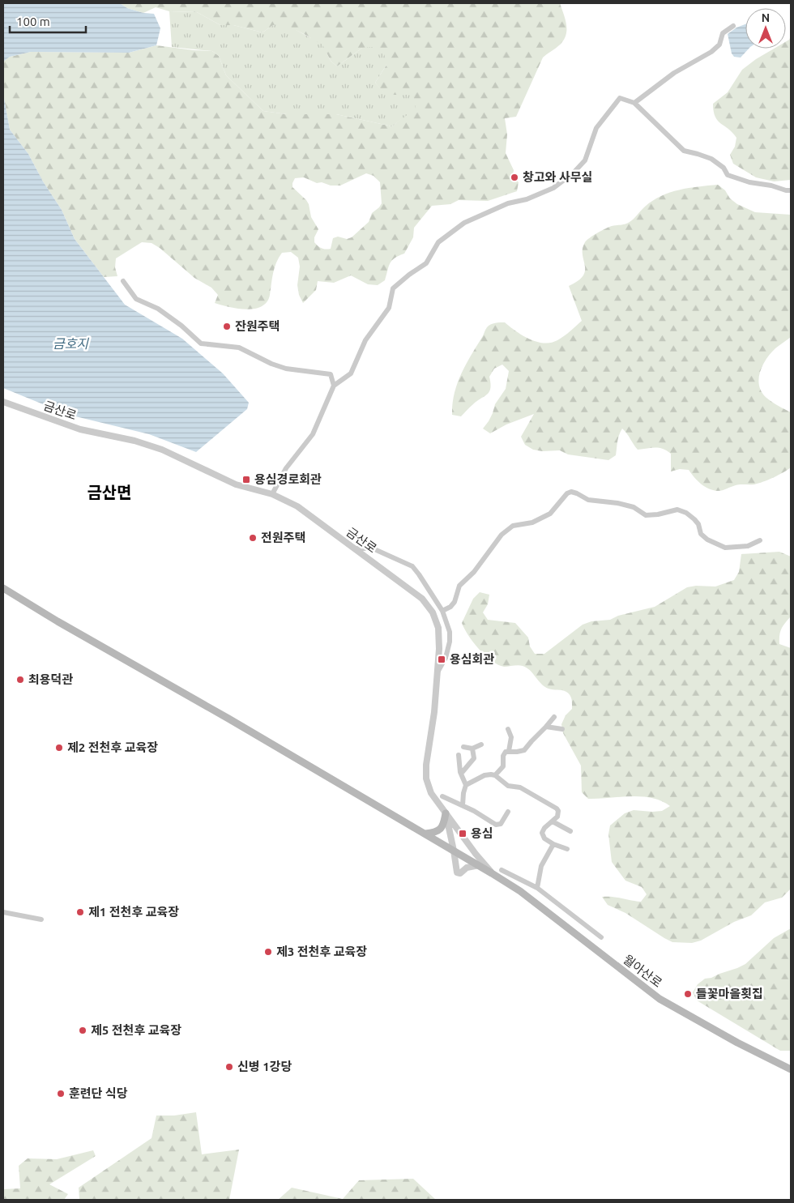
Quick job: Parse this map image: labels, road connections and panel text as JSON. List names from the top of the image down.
{
  "streets": {
    "main road": ["월아산로"],
    "street": ["금산로"]
  },
  "crossings": [
    ["금산로", "월아산로"]
  ],
  "districts": ["금산면"],
  "water": ["금호지"],
  "places": {
    "other": [
      "창고와 사무실",
      "잔원주택",
      "전원주택",
      "최용덕관",
      "제2 전천후 교육장",
      "제1 전천후 교육장",
      "제3 전천후 교육장",
      "들꽃마을횟집",
      "제5 전천후 교육장",
      "신병 1강당",
      "훈련단 식당"
    ],
    "transit": ["용심경로회관", "용심회관", "용심"]
  },
  "scale_bar": "100 m",
  "north": "top"
}
